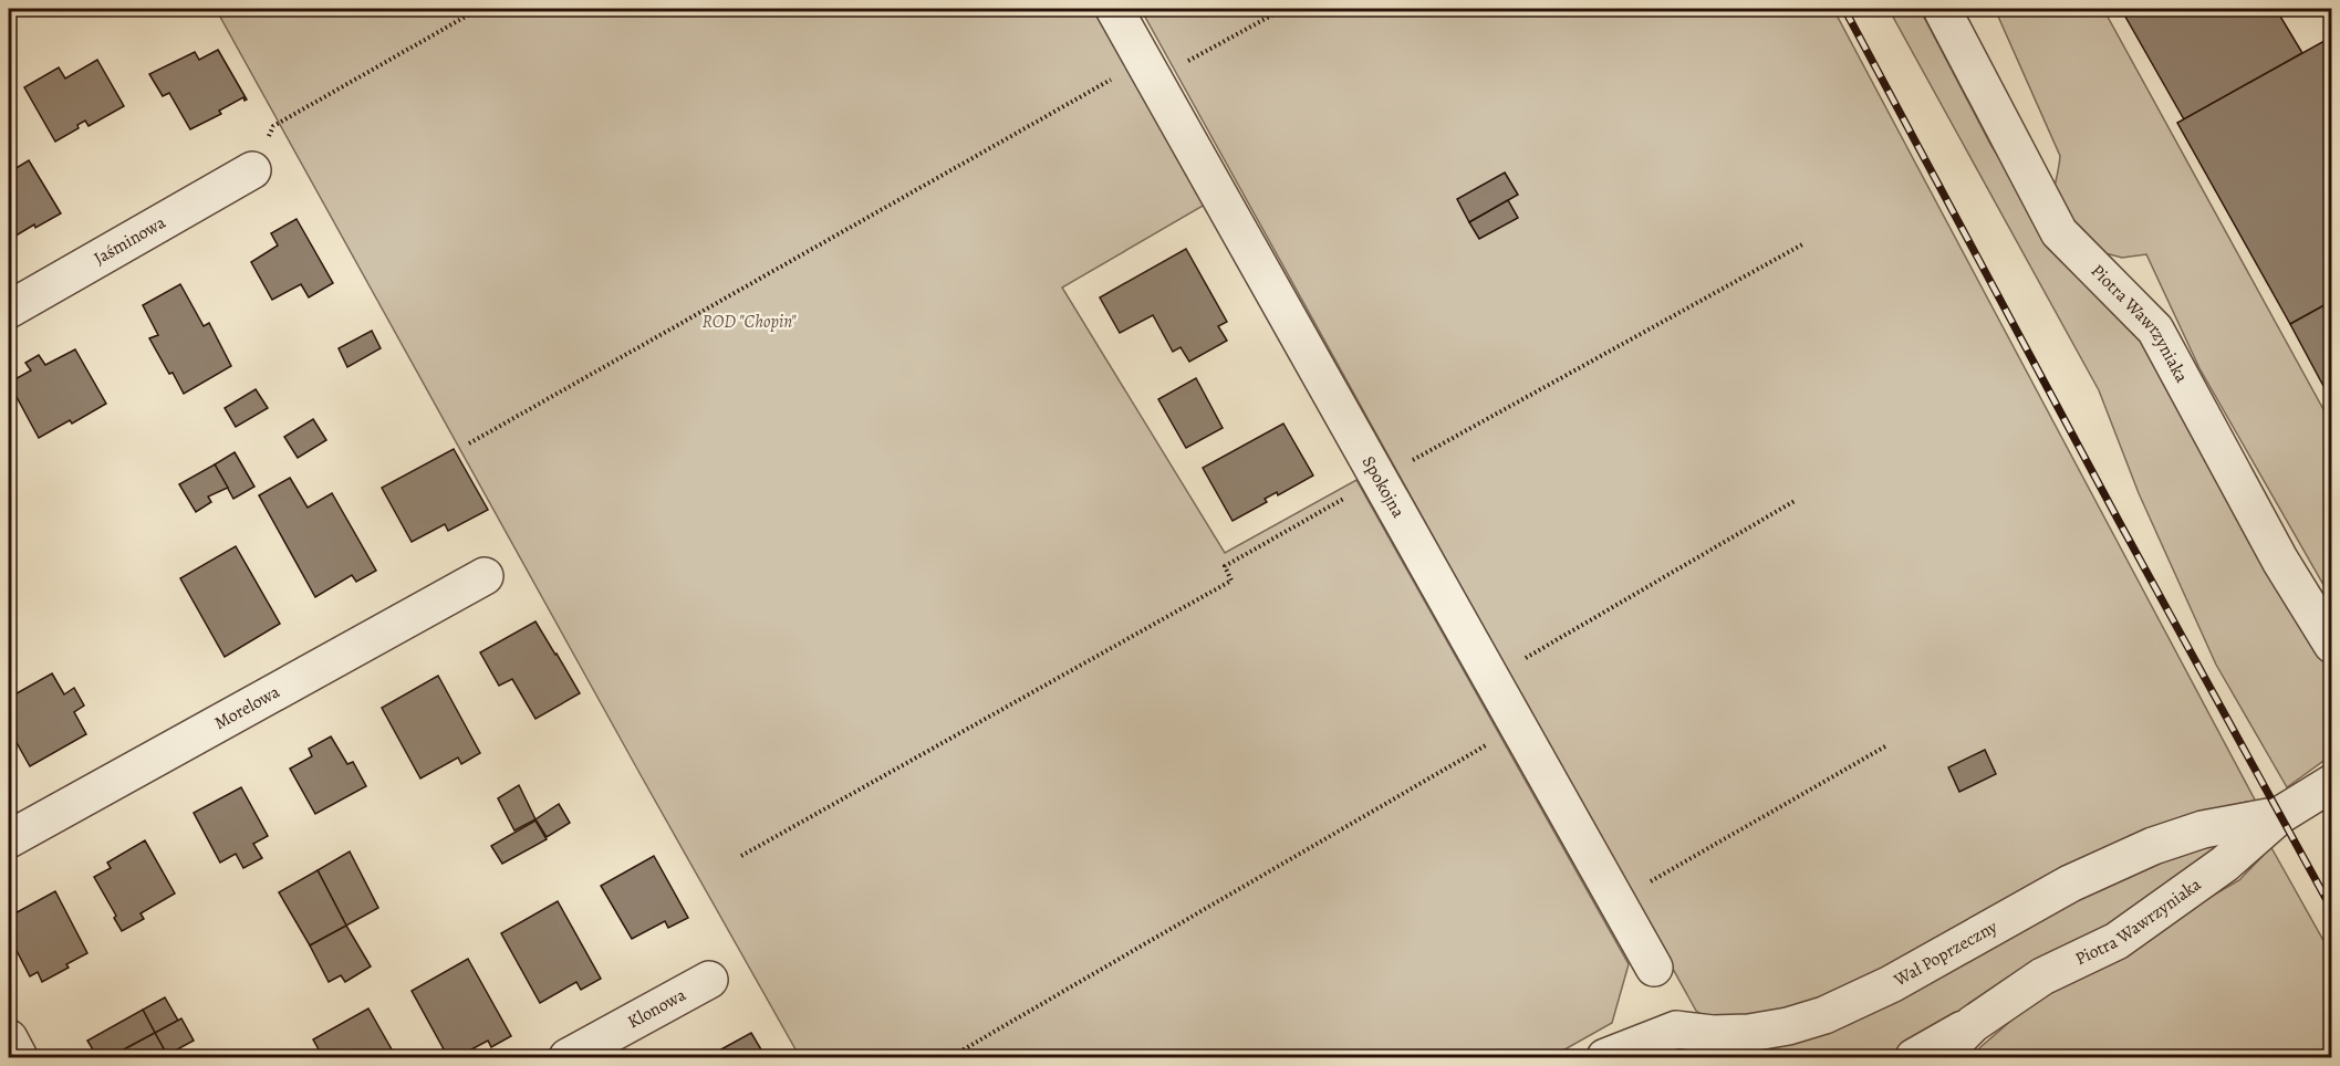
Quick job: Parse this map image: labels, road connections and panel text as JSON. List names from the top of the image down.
{
  "streets": {
    "street": [
      "Jaśminowa",
      "Piotra Wawrzyniaka",
      "Spokojna",
      "Morelowa",
      "Wał Poprzeczny",
      "Klonowa"
    ]
  },
  "crossings": [
    ["Piotra Wawrzyniaka", "Wał Poprzeczny"]
  ],
  "parks": ["ROD \"Chopin\""]
}
